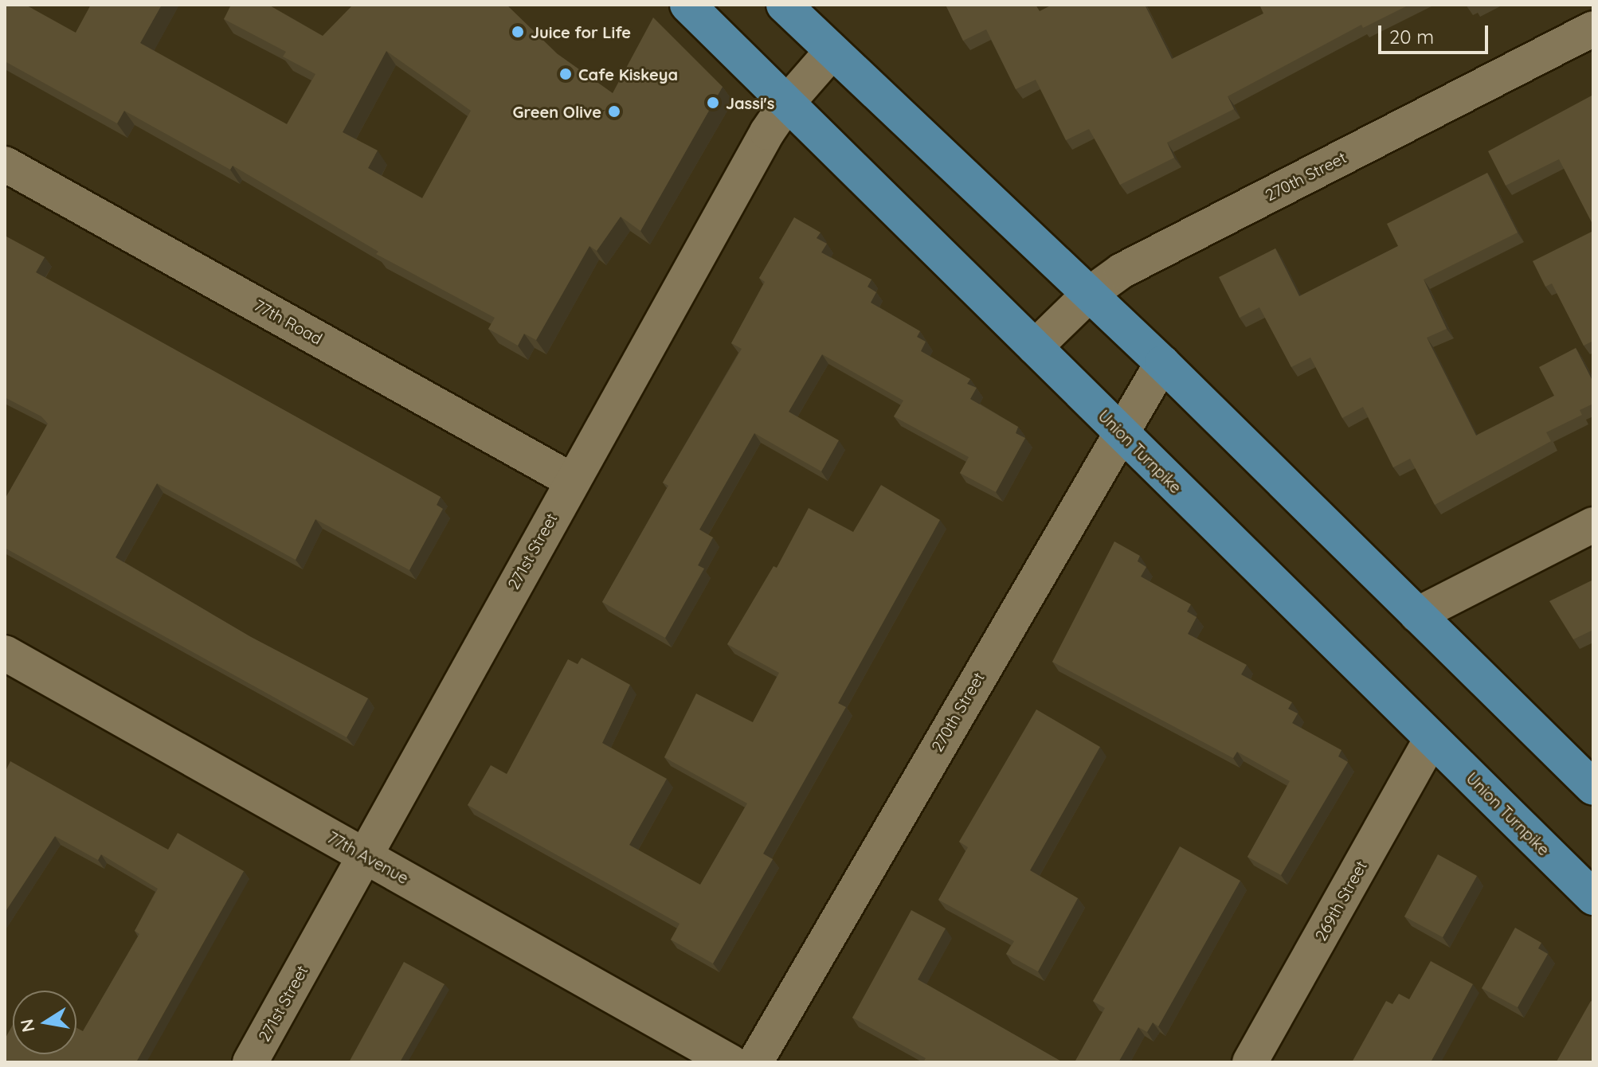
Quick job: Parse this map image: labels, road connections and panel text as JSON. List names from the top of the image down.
{
  "streets": {
    "main road": ["Union Turnpike"],
    "street": [
      "270th Street",
      "77th Road",
      "271st Street",
      "77th Avenue",
      "269th Street"
    ]
  },
  "crossings": [
    ["270th Street", "Union Turnpike"],
    ["77th Road", "271st Street"],
    ["Union Turnpike", "271st Street"],
    ["Union Turnpike", "269th Street"],
    ["271st Street", "77th Avenue"]
  ],
  "places": [
    "Juice for Life",
    "Cafe Kiskeya",
    "Jassi's",
    "Green Olive"
  ],
  "scale_bar": "20 m",
  "north": "left"
}
